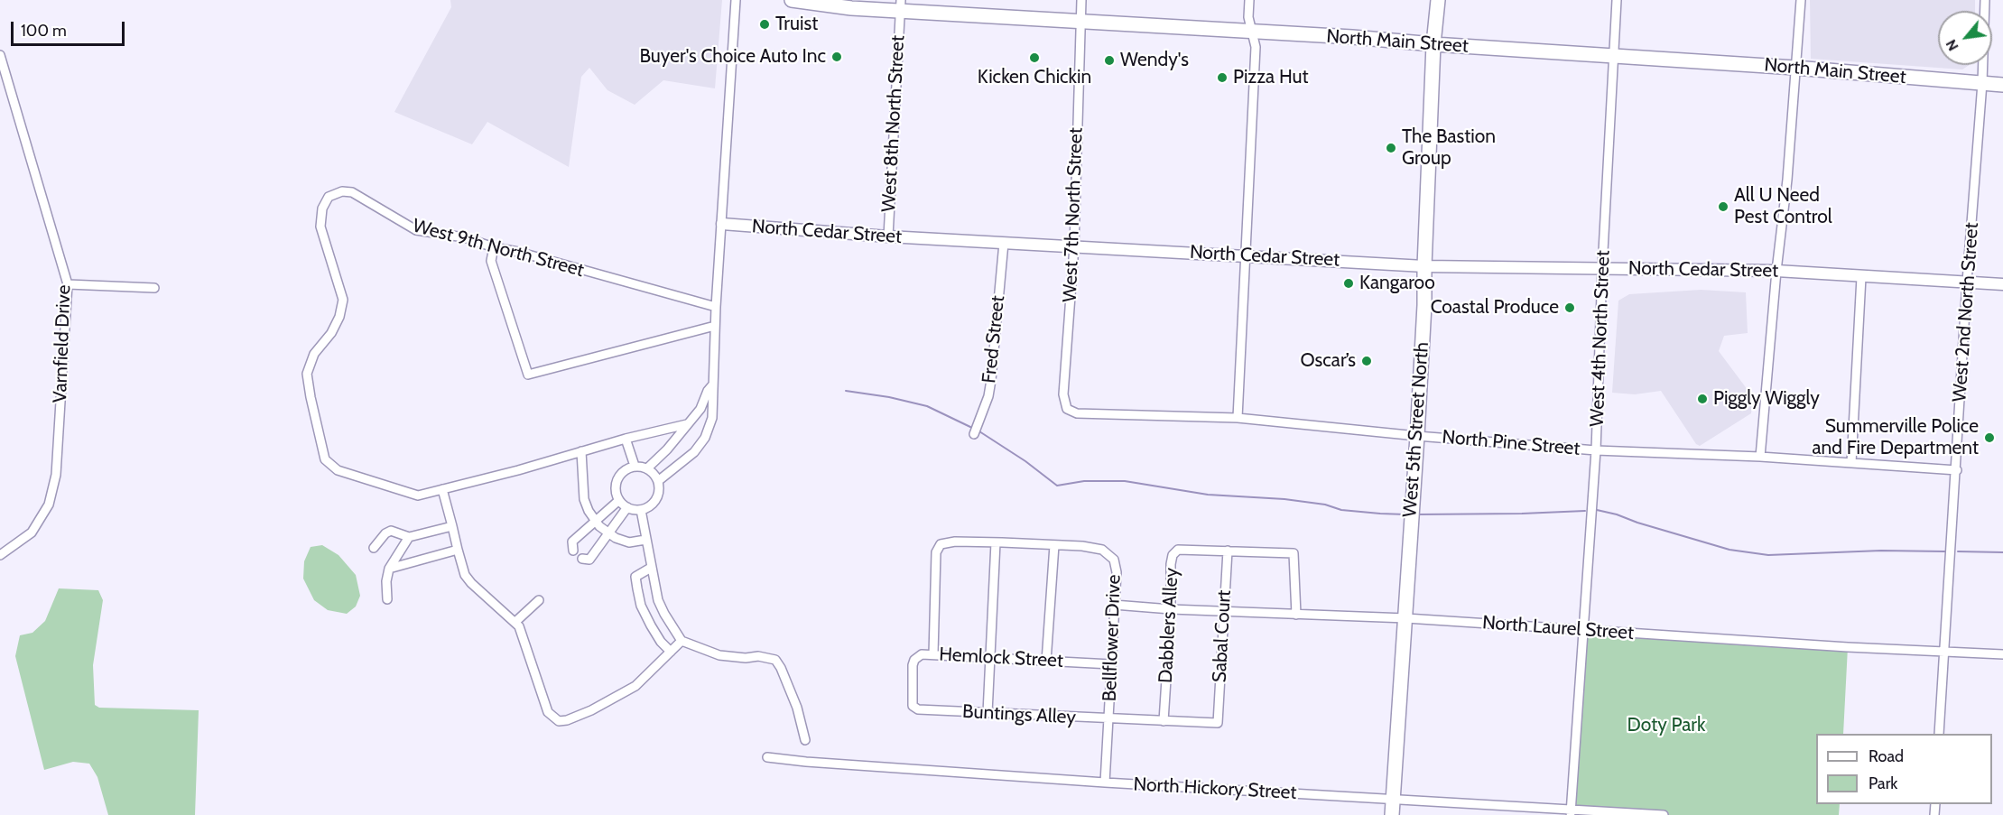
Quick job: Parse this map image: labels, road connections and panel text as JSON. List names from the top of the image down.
{
  "streets": {
    "main road": ["North Main Street", "West 5th Street North"],
    "street": [
      "West 8th North Street",
      "West 7th North Street",
      "North Cedar Street",
      "West 9th North Street",
      "West 2nd North Street",
      "West 4th North Street",
      "Fred Street",
      "Varnfield Drive",
      "North Pine Street",
      "Dabblers Alley",
      "North Laurel Street",
      "Sabal Court",
      "Bellflower Drive",
      "Hemlock Street",
      "Buntings Alley",
      "North Hickory Street"
    ]
  },
  "crossings": [
    ["North Main Street", "West 8th North Street"],
    ["North Main Street", "West 7th North Street"],
    ["North Main Street", "West 2nd North Street"],
    ["North Main Street", "West 4th North Street"],
    ["North Main Street", "West 5th Street North"],
    ["West 8th North Street", "North Cedar Street"],
    ["West 7th North Street", "North Cedar Street"],
    ["West 7th North Street", "North Pine Street"],
    ["North Cedar Street", "West 2nd North Street"],
    ["North Cedar Street", "West 4th North Street"],
    ["North Cedar Street", "Fred Street"],
    ["North Cedar Street", "West 5th Street North"],
    ["West 2nd North Street", "North Pine Street"],
    ["West 2nd North Street", "North Laurel Street"],
    ["West 4th North Street", "North Pine Street"],
    ["West 4th North Street", "North Laurel Street"],
    ["West 4th North Street", "North Hickory Street"],
    ["West 5th Street North", "North Pine Street"],
    ["West 5th Street North", "North Laurel Street"],
    ["West 5th Street North", "North Hickory Street"],
    ["Dabblers Alley", "North Laurel Street"],
    ["Dabblers Alley", "Sabal Court"],
    ["Dabblers Alley", "Buntings Alley"],
    ["North Laurel Street", "Sabal Court"],
    ["North Laurel Street", "Bellflower Drive"],
    ["Sabal Court", "Buntings Alley"],
    ["Bellflower Drive", "Hemlock Street"],
    ["Bellflower Drive", "Buntings Alley"],
    ["Bellflower Drive", "North Hickory Street"],
    ["Hemlock Street", "Buntings Alley"]
  ],
  "parks": ["Doty Park"],
  "places": [
    "Truist",
    "Buyer's Choice Auto Inc",
    "Kicken Chickin",
    "Wendy's",
    "Pizza Hut",
    "The Bastion Group",
    "All U Need Pest Control",
    "Kangaroo",
    "Coastal Produce",
    "Oscar’s",
    "Piggly Wiggly",
    "Summerville Police and Fire Department"
  ],
  "legend": ["Road", "Park"],
  "scale_bar": "100 m",
  "north": "bottom left"
}
